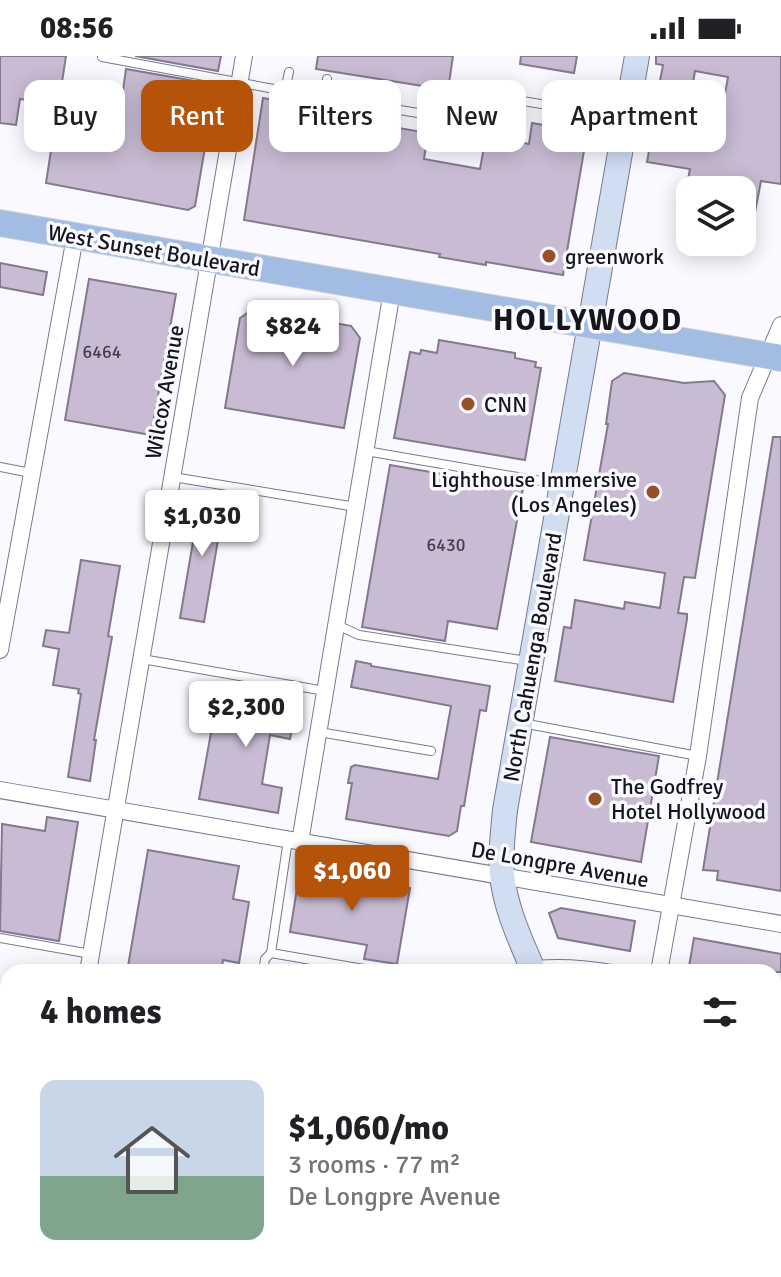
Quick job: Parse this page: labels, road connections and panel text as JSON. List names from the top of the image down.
{
  "streets": {
    "main road": ["West Sunset Boulevard", "North Cahuenga Boulevard"],
    "street": ["Wilcox Avenue", "De Longpre Avenue"]
  },
  "crossings": [
    ["West Sunset Boulevard", "Wilcox Avenue"],
    ["West Sunset Boulevard", "North Cahuenga Boulevard"],
    ["Wilcox Avenue", "De Longpre Avenue"],
    ["North Cahuenga Boulevard", "De Longpre Avenue"]
  ],
  "districts": ["HOLLYWOOD"],
  "places": [
    "greenwork",
    "CNN",
    "Lighthouse Immersive (Los Angeles)",
    "The Godfrey Hotel Hollywood"
  ],
  "house_numbers": ["6464", "6430"],
  "page": {
    "status": "08:56",
    "chip": [
      "Buy",
      "Rent",
      "Filters",
      "New",
      "Apartment"
    ],
    "price": [
      "$824",
      "$1,030",
      "$2,300",
      "$1,060"
    ],
    "heading": "4 homes",
    "list": [
      {
        "name": "$1,060/mo",
        "note": "3 rooms · 77 m² · De Longpre Avenue"
      }
    ]
  }
}
